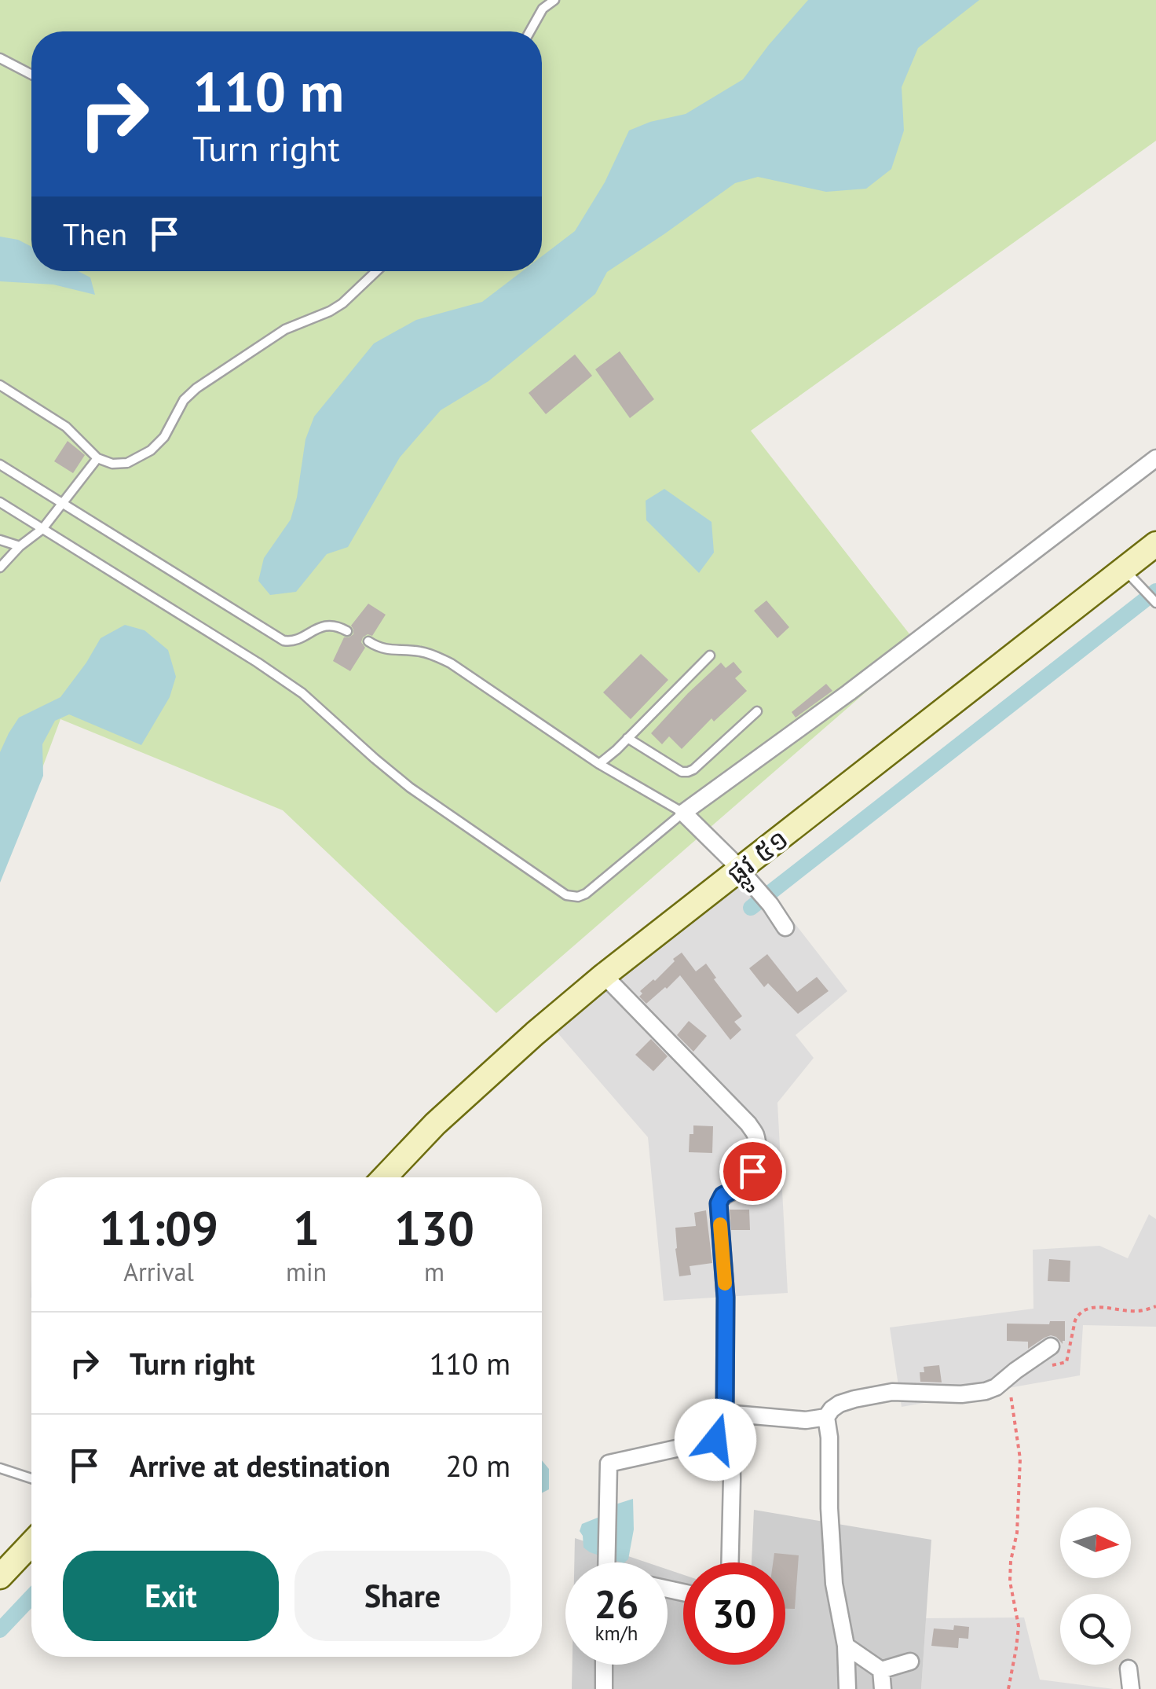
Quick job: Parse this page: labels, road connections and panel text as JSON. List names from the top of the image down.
{
  "streets": {
    "main road": ["ផ្លូវ ៥១"]
  },
  "north": "right",
  "page": {
    "turn": ["110 m", "Turn right"],
    "then": "Then",
    "eta": [
      "11:09",
      "Arrival",
      "1",
      "min",
      "130",
      "m"
    ],
    "list": [
      {
        "name": "Turn right",
        "value": "110 m"
      },
      {
        "name": "Arrive at destination",
        "value": "20 m"
      }
    ],
    "buttons": ["Exit", "Share"],
    "speed": "26 km/h",
    "limit": "30"
  }
}
